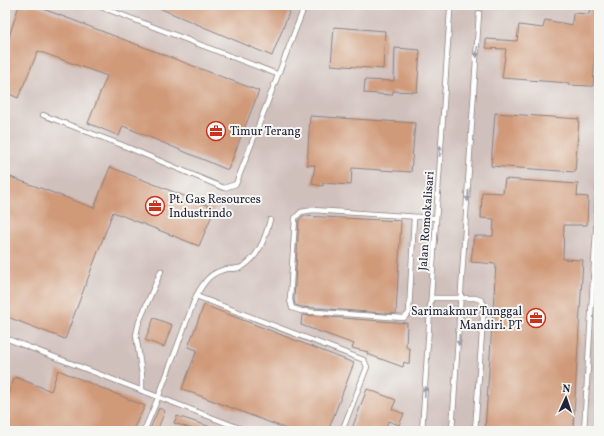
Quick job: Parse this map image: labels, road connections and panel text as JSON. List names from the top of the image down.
{
  "streets": {
    "lane": ["Jalan Romokalisari"]
  },
  "places": {
    "office": ["Timur Terang", "Pt. Gas Resources Industrindo", "Sarimakmur Tunggal Mandiri. PT"]
  },
  "north": "top"
}
